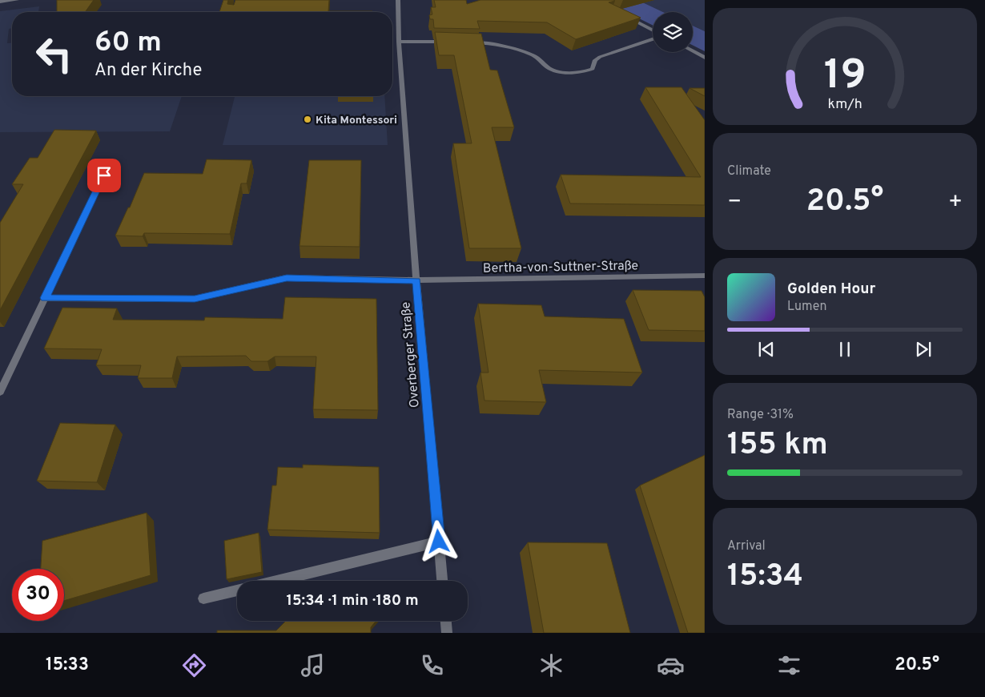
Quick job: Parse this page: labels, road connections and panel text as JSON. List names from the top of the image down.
{
  "streets": {
    "street": ["Bertha-von-Suttner-Straße", "Overberger Straße"]
  },
  "crossings": [
    ["Bertha-von-Suttner-Straße", "Overberger Straße"]
  ],
  "places": ["Kita Montessori"],
  "page": {
    "turn": ["60 m", "An der Kirche"],
    "tile": [
      "Climate",
      ["Range · 31%", "155 km"],
      ["Arrival", "15:34"]
    ],
    "heat": ["−", "20.5°", "+"],
    "song": ["Golden Hour", "Lumen"],
    "limit": "30",
    "trip": "15:34 · 1 min · 180 m",
    "tabs": ["15:33", "20.5°"],
    "gauge": ["19", "km/h"]
  }
}
